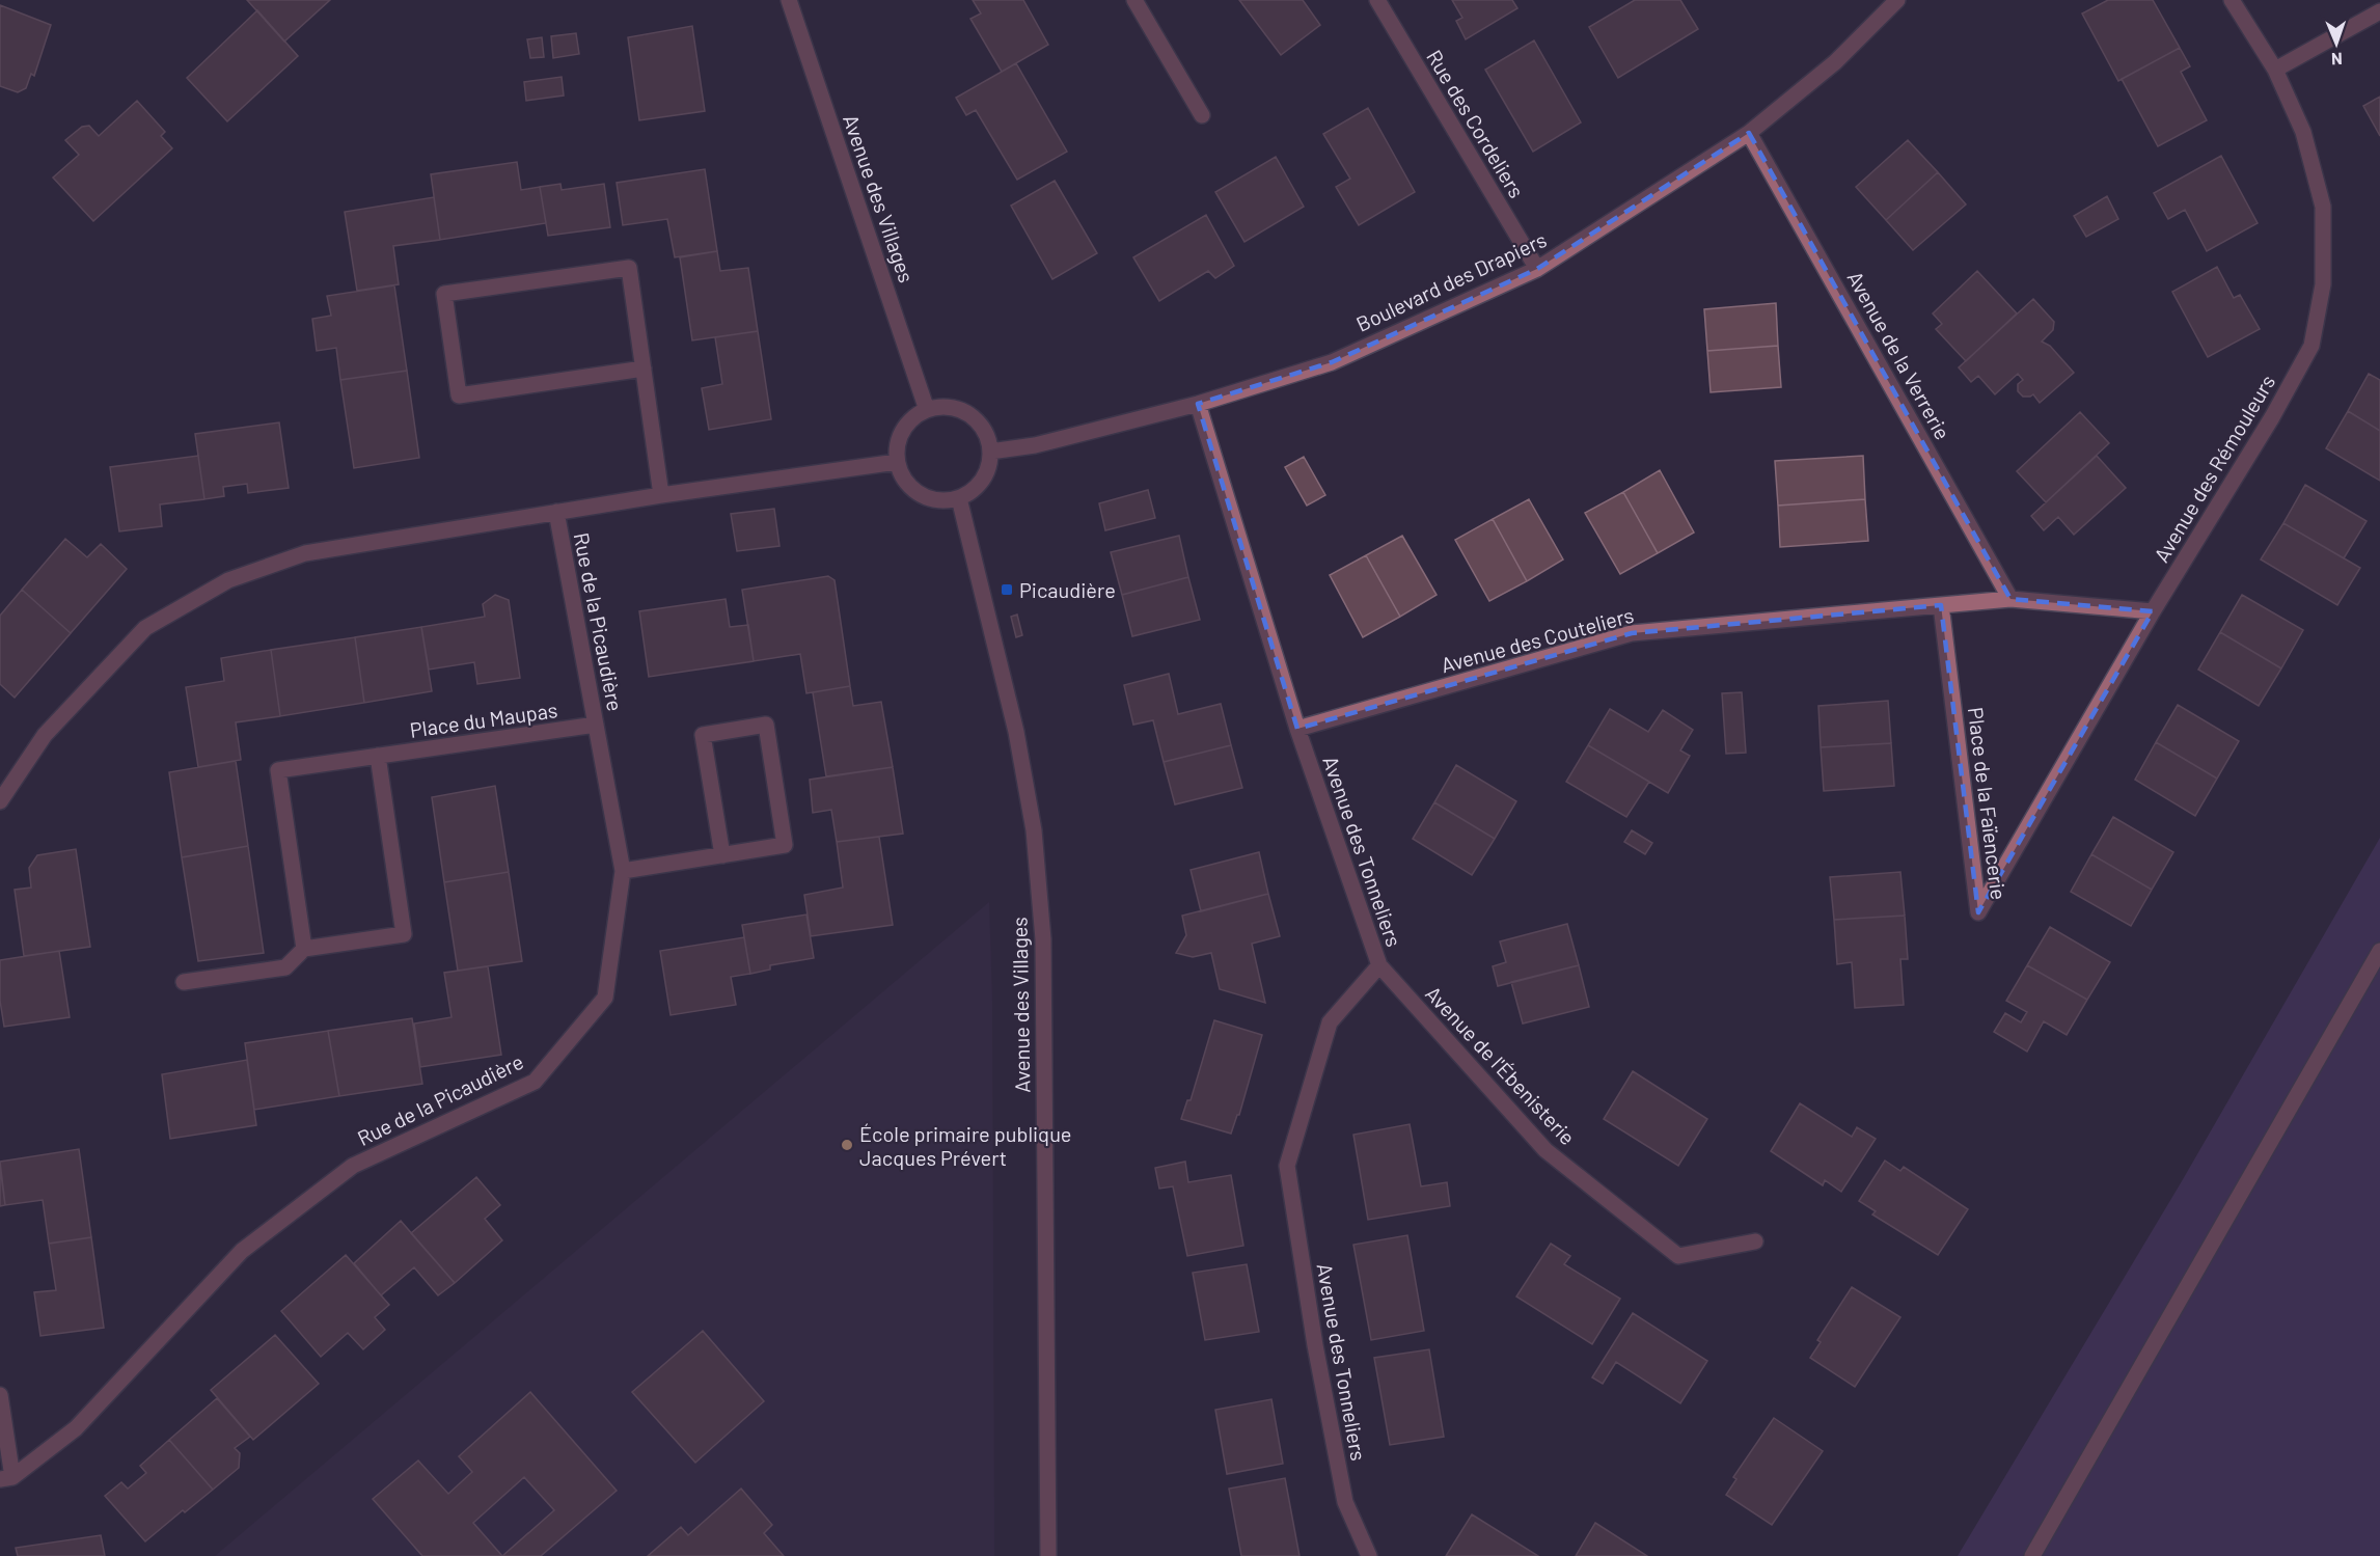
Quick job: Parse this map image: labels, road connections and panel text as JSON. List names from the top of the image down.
{
  "streets": {
    "street": [
      "Rue des Cordeliers",
      "Avenue des Villages",
      "Boulevard des Drapiers",
      "Avenue de la Verrerie",
      "Avenue des Rémouleurs",
      "Rue de la Picaudière",
      "Avenue des Couteliers",
      "Place du Maupas",
      "Place de la Faïencerie",
      "Avenue des Tonneliers",
      "Avenue de l'Ébenisterie"
    ]
  },
  "crossings": [
    ["Rue des Cordeliers", "Boulevard des Drapiers"],
    ["Avenue des Villages", "Boulevard des Drapiers"],
    ["Avenue des Villages", "Rue de la Picaudière"],
    ["Boulevard des Drapiers", "Avenue de la Verrerie"],
    ["Boulevard des Drapiers", "Rue de la Picaudière"],
    ["Boulevard des Drapiers", "Avenue des Tonneliers"],
    ["Avenue des Rémouleurs", "Place de la Faïencerie"],
    ["Rue de la Picaudière", "Place du Maupas"],
    ["Avenue des Couteliers", "Place de la Faïencerie"],
    ["Avenue des Couteliers", "Avenue des Tonneliers"],
    ["Avenue des Tonneliers", "Avenue de l'Ébenisterie"]
  ],
  "places": {
    "transit": ["Picaudière"],
    "other": ["École primaire publique Jacques Prévert"]
  },
  "north": "bottom"
}
